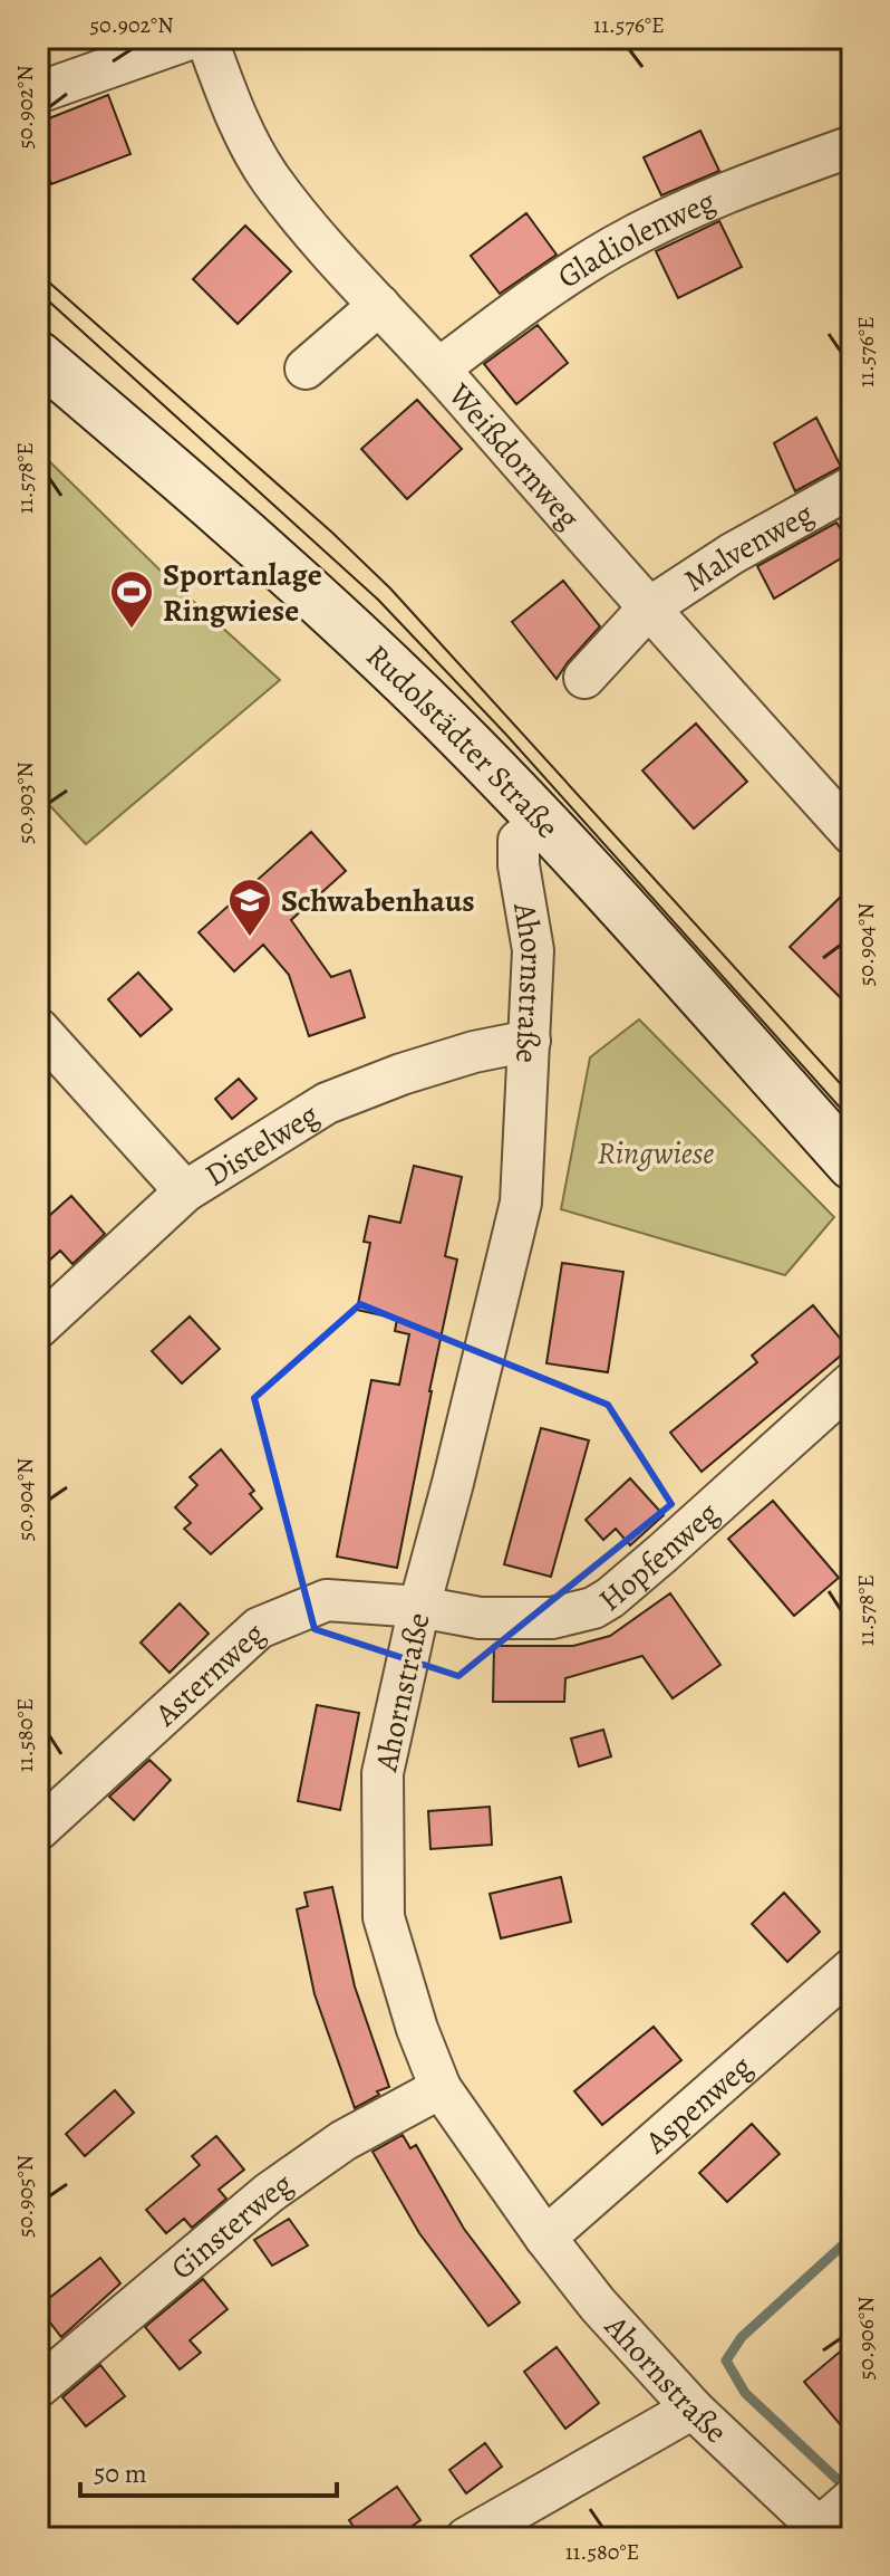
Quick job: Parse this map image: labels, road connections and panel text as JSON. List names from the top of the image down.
{
  "streets": {
    "main road": ["Rudolstädter Straße"],
    "street": [
      "Gladiolenweg",
      "Weißdornweg",
      "Malvenweg",
      "Ahornstraße",
      "Distelweg",
      "Hopfenweg",
      "Asternweg",
      "Aspenweg",
      "Ginsterweg"
    ]
  },
  "crossings": [
    ["Gladiolenweg", "Weißdornweg"],
    ["Weißdornweg", "Malvenweg"],
    ["Rudolstädter Straße", "Ahornstraße"],
    ["Ahornstraße", "Distelweg"],
    ["Ahornstraße", "Hopfenweg"],
    ["Ahornstraße", "Asternweg"],
    ["Ahornstraße", "Aspenweg"],
    ["Ahornstraße", "Ginsterweg"],
    ["Hopfenweg", "Asternweg"]
  ],
  "parks": ["Ringwiese"],
  "places": {
    "sports": ["Sportanlage Ringwiese"],
    "school or university": ["Schwabenhaus"]
  },
  "scale_bar": "50 m",
  "coordinates": [
    "50.902°N",
    "11.576°E",
    "11.578°E",
    "50.903°N",
    "50.904°N",
    "11.580°E",
    "50.905°N",
    "50.906°N"
  ]
}
